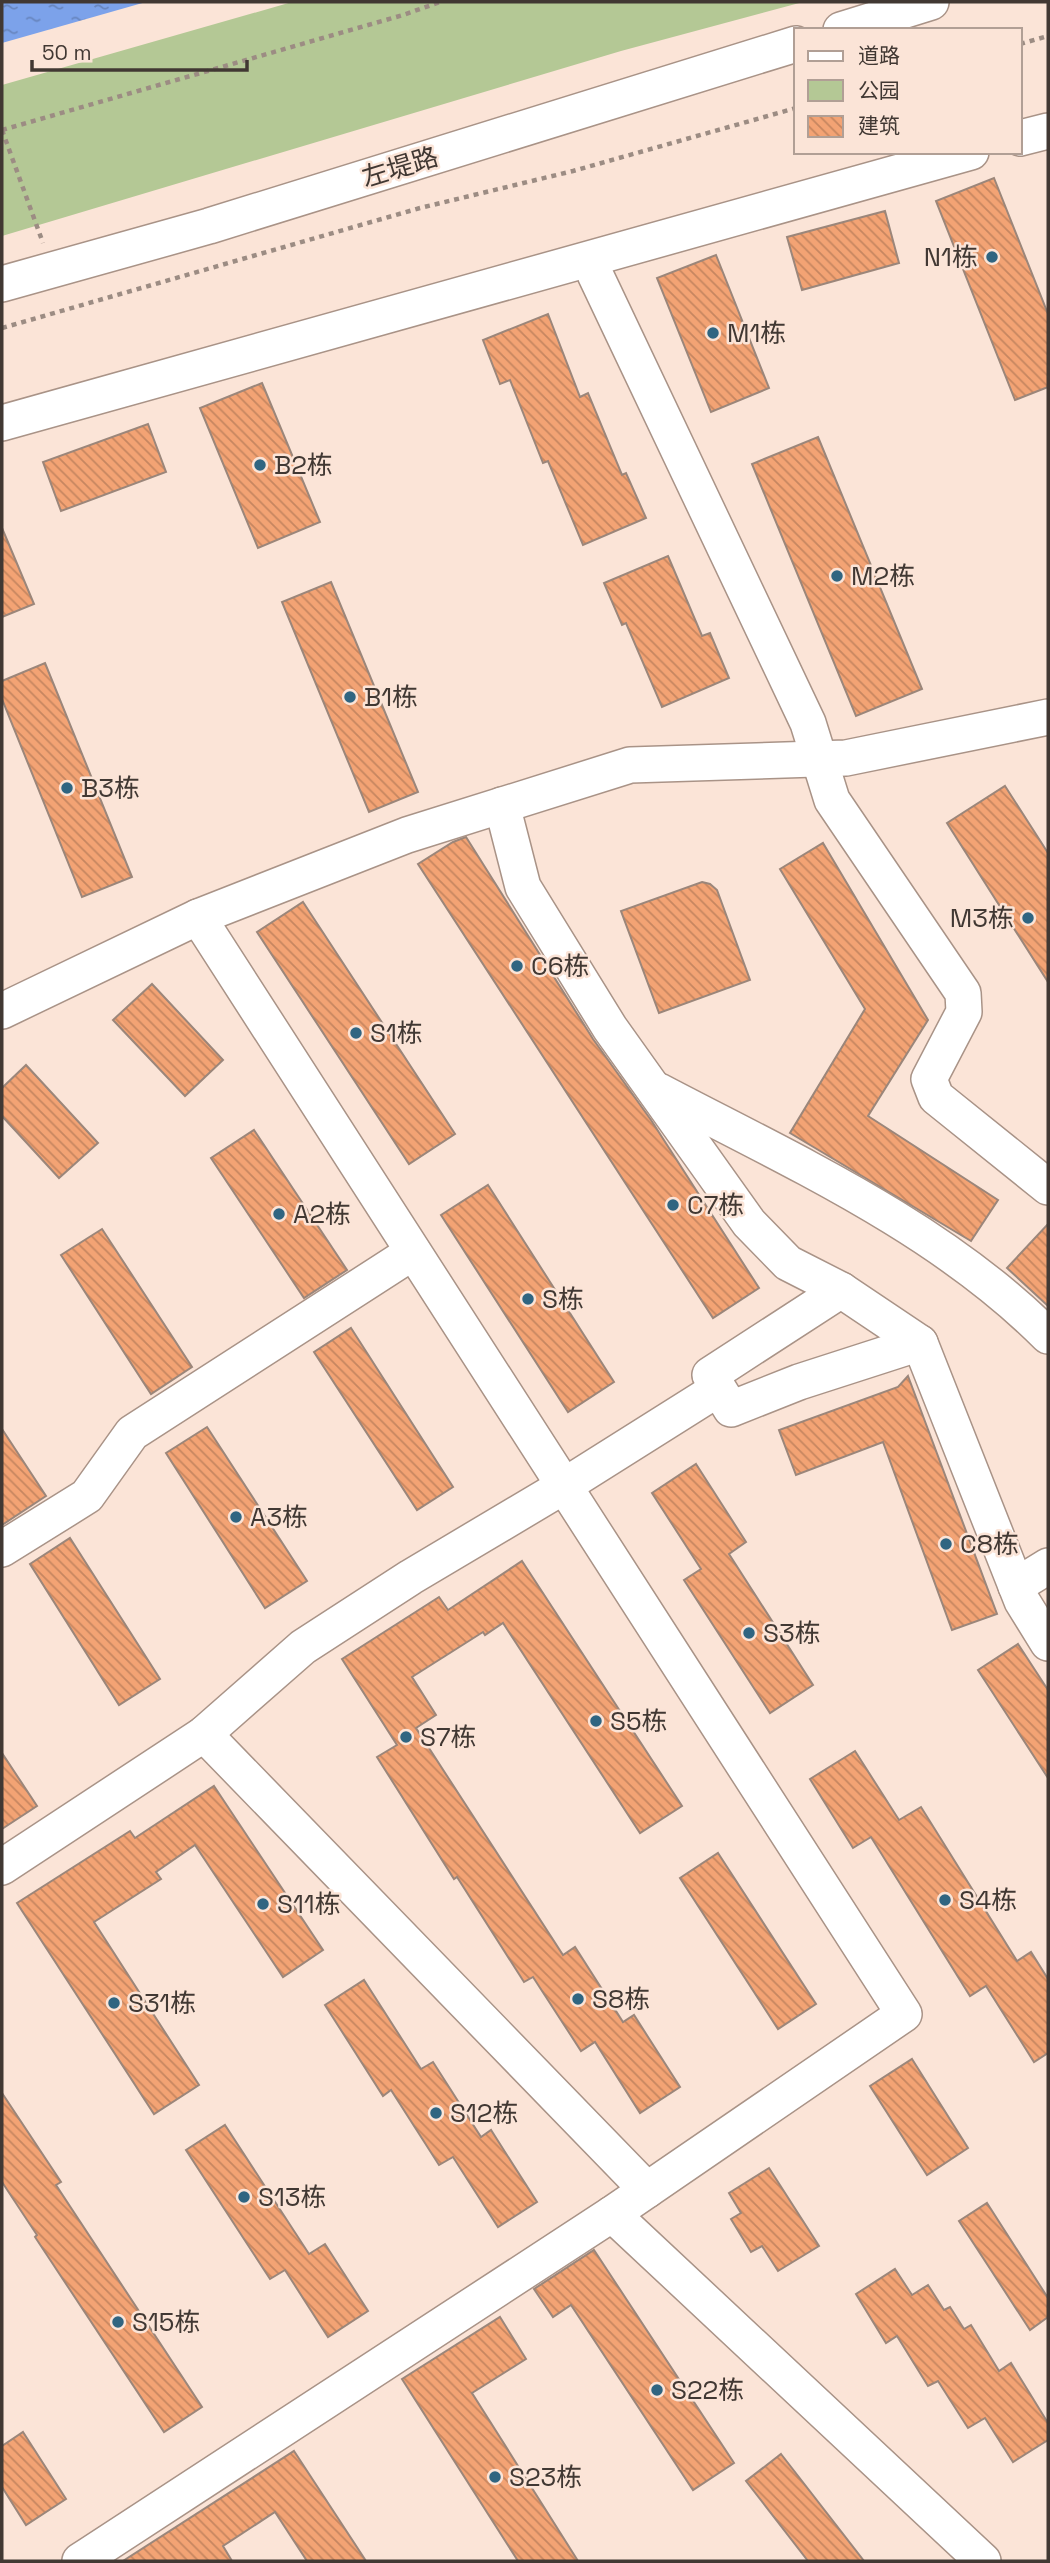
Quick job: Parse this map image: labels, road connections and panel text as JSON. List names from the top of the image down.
{
  "streets": {
    "street": ["左堤路"]
  },
  "places": [
    "N1栋",
    "M1栋",
    "B2栋",
    "M2栋",
    "B1栋",
    "B3栋",
    "M3栋",
    "C6栋",
    "S1栋",
    "C7栋",
    "A2栋",
    "S栋",
    "A3栋",
    "C8栋",
    "S3栋",
    "S5栋",
    "S7栋",
    "S4栋",
    "S11栋",
    "S8栋",
    "S31栋",
    "S12栋",
    "S13栋",
    "S15栋",
    "S22栋",
    "S23栋"
  ],
  "legend": ["道路", "公园", "建筑"],
  "scale_bar": "50 m"
}
